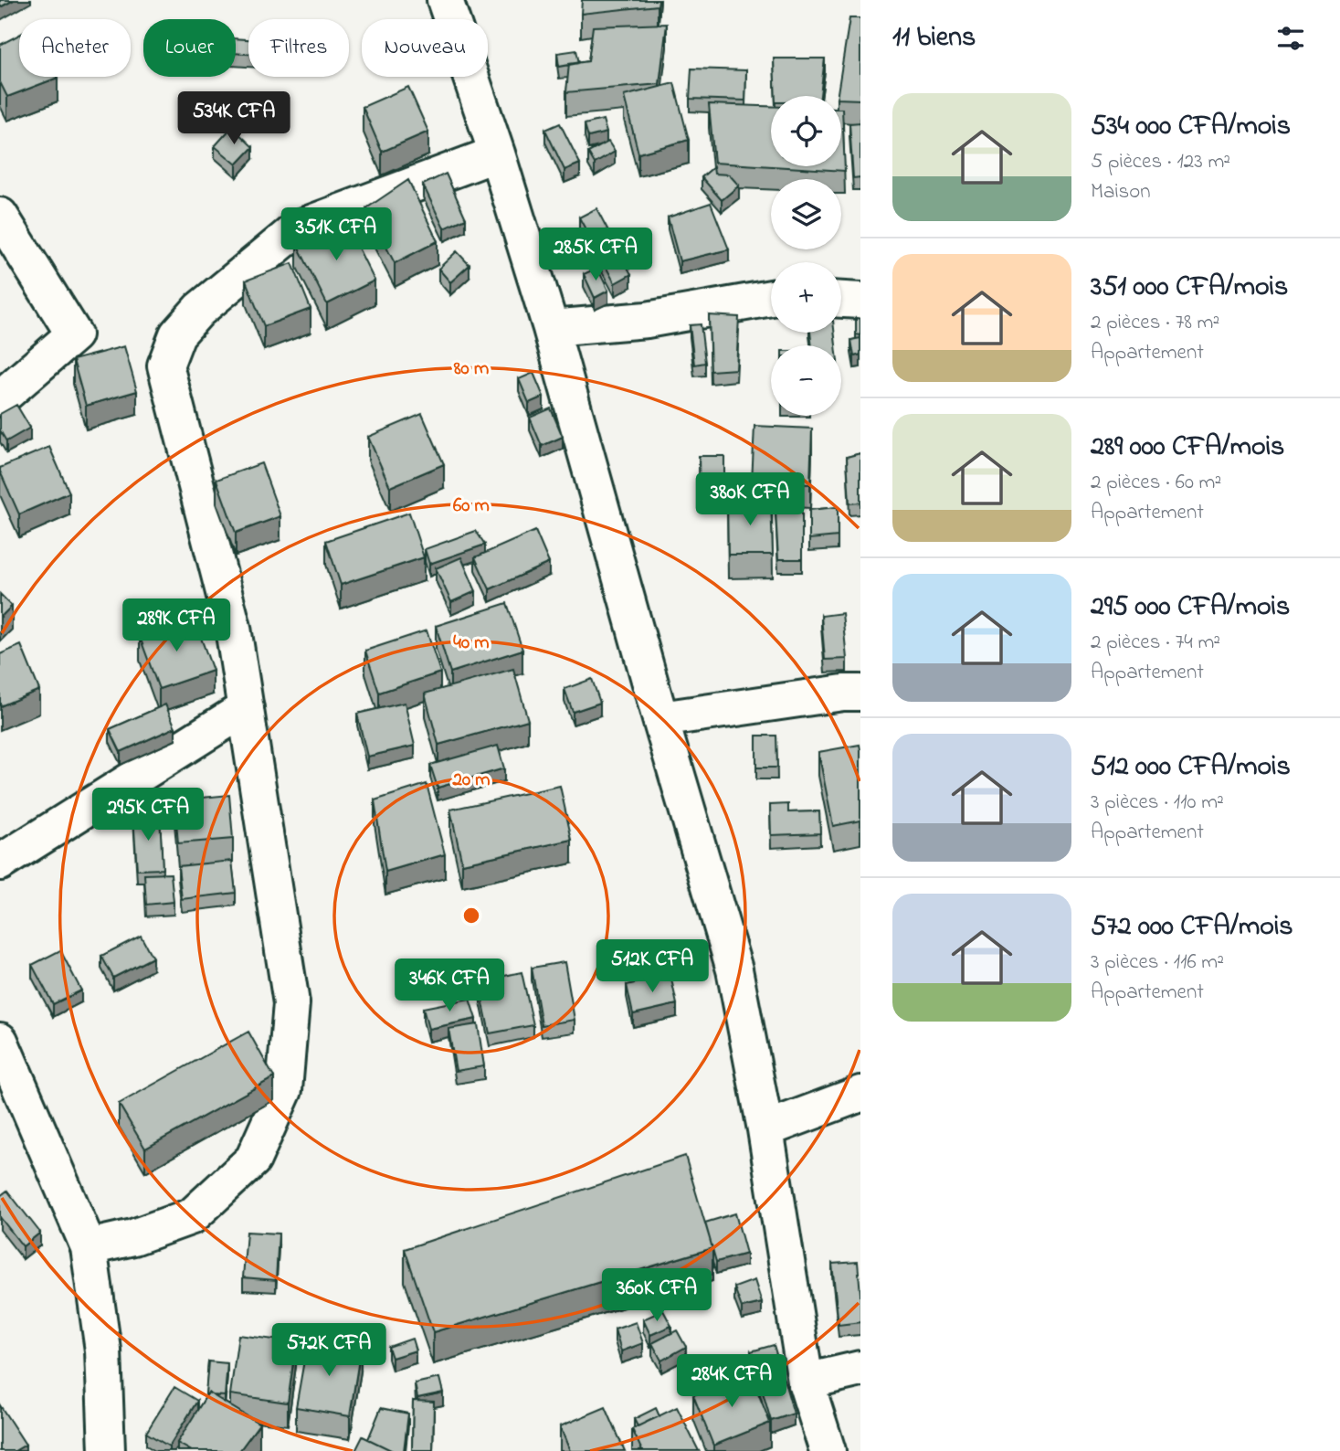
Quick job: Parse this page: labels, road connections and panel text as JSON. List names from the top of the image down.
{
  "page": {
    "heading": "11 biens",
    "chip": [
      "Acheter",
      "Louer",
      "Filtres",
      "Nouveau"
    ],
    "list": [
      {
        "name": "534 000 CFA/mois",
        "note": "5 pièces · 123 m² · Maison"
      },
      {
        "name": "351 000 CFA/mois",
        "note": "2 pièces · 78 m² · Appartement"
      },
      {
        "name": "289 000 CFA/mois",
        "note": "2 pièces · 60 m² · Appartement"
      },
      {
        "name": "295 000 CFA/mois",
        "note": "2 pièces · 74 m² · Appartement"
      },
      {
        "name": "512 000 CFA/mois",
        "note": "3 pièces · 110 m² · Appartement"
      },
      {
        "name": "572 000 CFA/mois",
        "note": "3 pièces · 116 m² · Appartement"
      }
    ],
    "price": [
      "534K CFA",
      "351K CFA",
      "285K CFA",
      "380K CFA",
      "289K CFA",
      "295K CFA",
      "512K CFA",
      "346K CFA",
      "360K CFA",
      "572K CFA",
      "284K CFA"
    ],
    "map_buttons": ["+", "−"]
  },
  "rings": [
    "80 m",
    "60 m",
    "40 m",
    "20 m"
  ]
}
